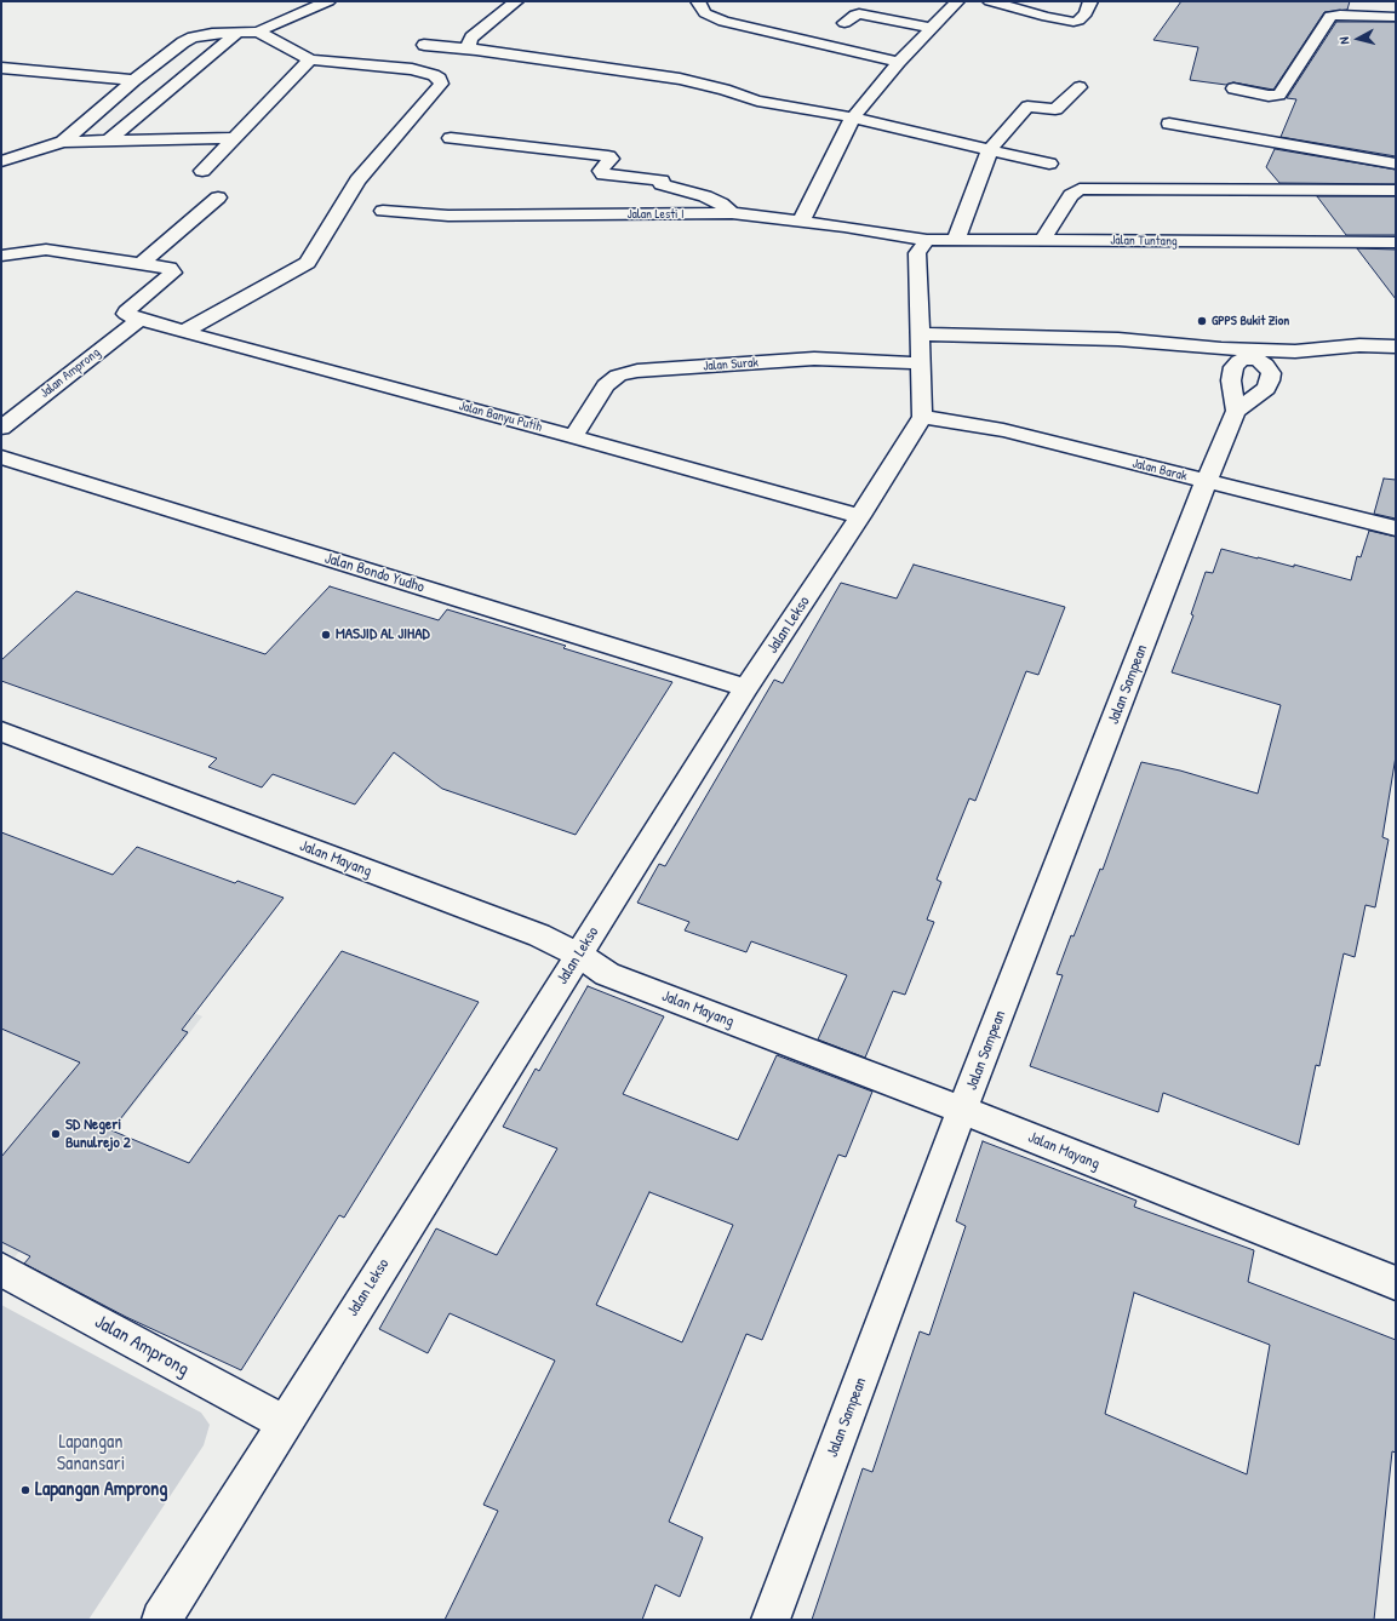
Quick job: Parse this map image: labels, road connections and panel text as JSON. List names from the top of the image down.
{
  "streets": {
    "street": [
      "Jalan Lesti I",
      "Jalan Tuntang",
      "Jalan Surak",
      "Jalan Amprong",
      "Jalan Banyu Putih",
      "Jalan Barak",
      "Jalan Bondo Yudho",
      "Jalan Lekso",
      "Jalan Sampean",
      "Jalan Mayang"
    ]
  },
  "crossings": [
    ["Jalan Lesti I", "Jalan Tuntang"],
    ["Jalan Surak", "Jalan Banyu Putih"],
    ["Jalan Amprong", "Jalan Banyu Putih"],
    ["Jalan Amprong", "Jalan Lekso"],
    ["Jalan Banyu Putih", "Jalan Lekso"],
    ["Jalan Barak", "Jalan Lekso"],
    ["Jalan Barak", "Jalan Sampean"],
    ["Jalan Bondo Yudho", "Jalan Lekso"],
    ["Jalan Lekso", "Jalan Mayang"],
    ["Jalan Sampean", "Jalan Mayang"]
  ],
  "parks": ["Lapangan Sanansari"],
  "places": [
    "GPPS Bukit Zion",
    "MASJID AL JIHAD",
    "SD Negeri Bunulrejo 2",
    "Lapangan Amprong"
  ],
  "north": "left"
}
